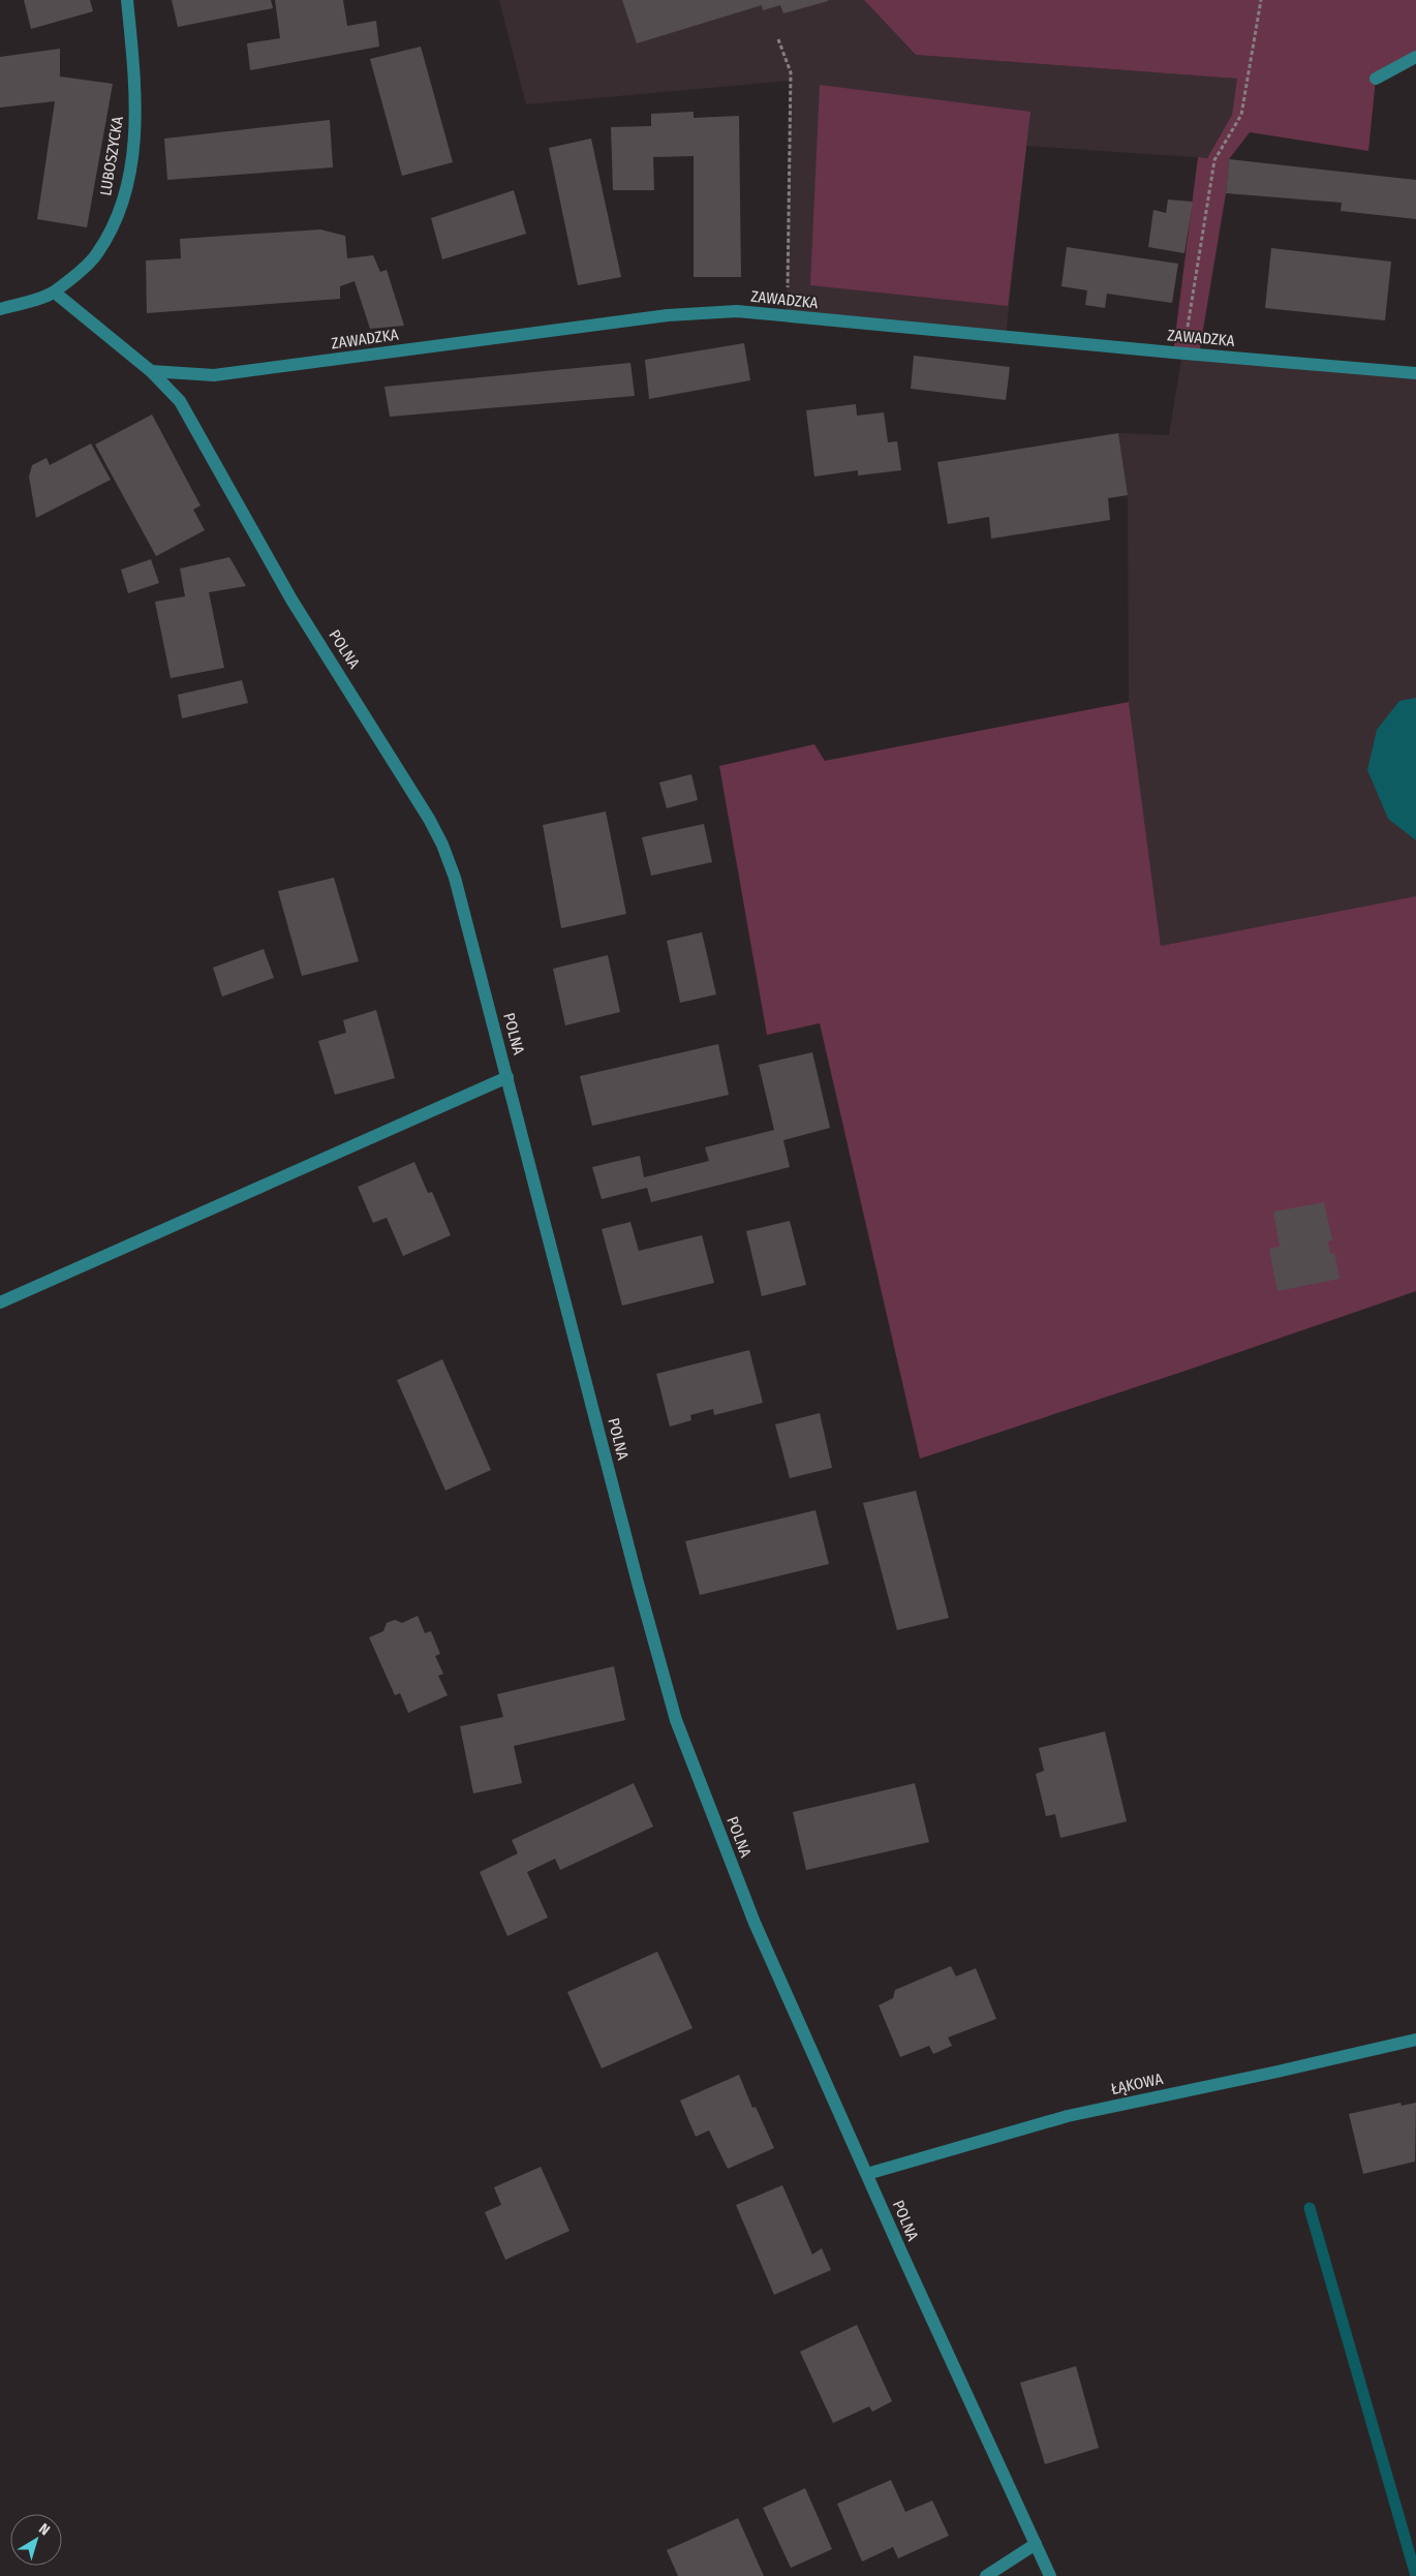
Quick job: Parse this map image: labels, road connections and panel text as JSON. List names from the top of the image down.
{
  "streets": {
    "street": [
      "LUBOSZYCKA",
      "ZAWADZKA",
      "POLNA",
      "ŁĄKOWA"
    ]
  },
  "crossings": [
    ["LUBOSZYCKA", "POLNA"],
    ["ZAWADZKA", "POLNA"],
    ["POLNA", "ŁĄKOWA"]
  ],
  "north": "top right"
}
